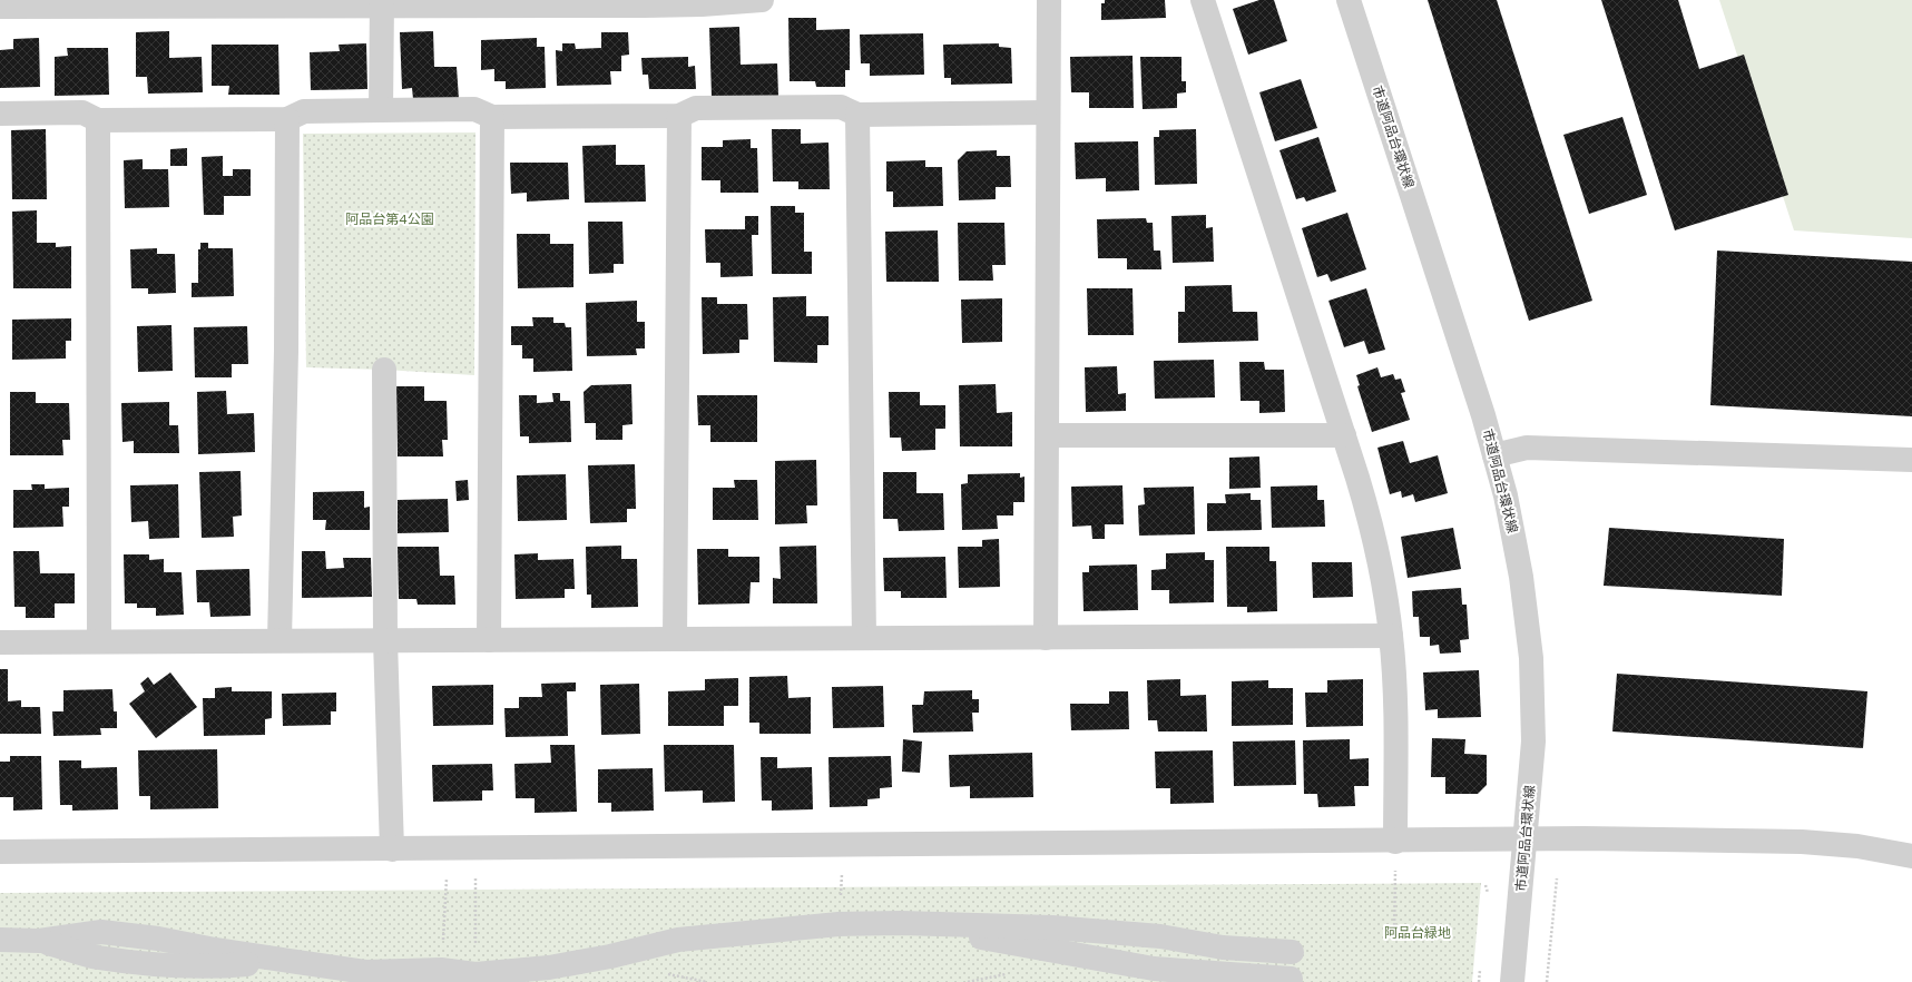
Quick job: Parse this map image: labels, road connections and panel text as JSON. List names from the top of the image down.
{
  "streets": {
    "street": ["市道阿品台環状線"]
  },
  "parks": ["阿品台第4公園", "阿品台緑地"]
}
